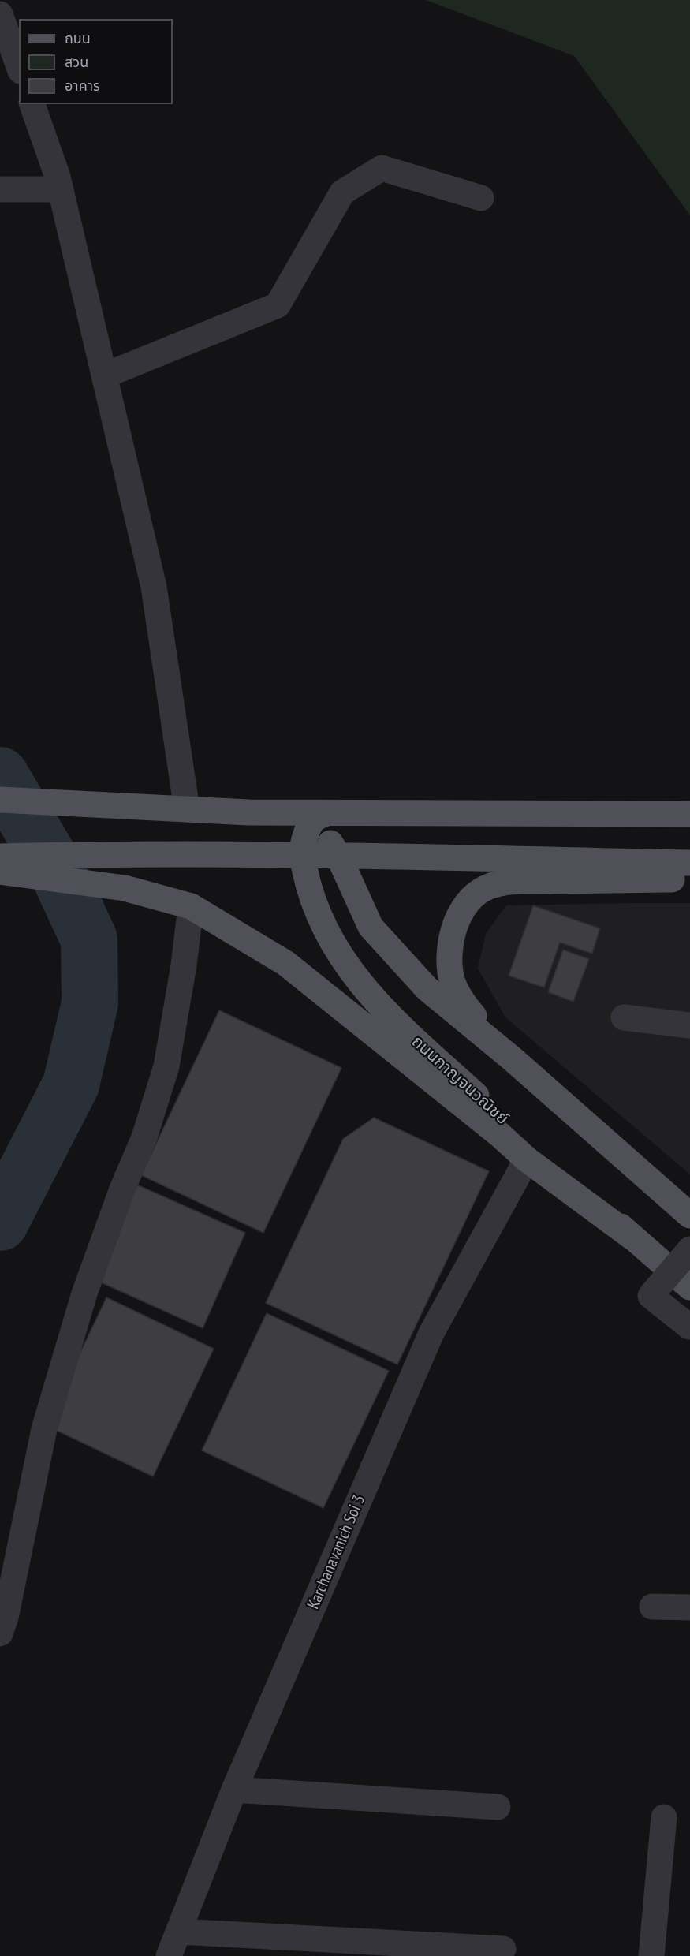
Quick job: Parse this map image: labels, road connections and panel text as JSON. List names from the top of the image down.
{
  "streets": {
    "main road": ["ถนนกาญจนวณิชย์"],
    "street": ["Karchanavanich Soi 3"]
  },
  "legend": ["ถนน", "สวน", "อาคาร"]
}
